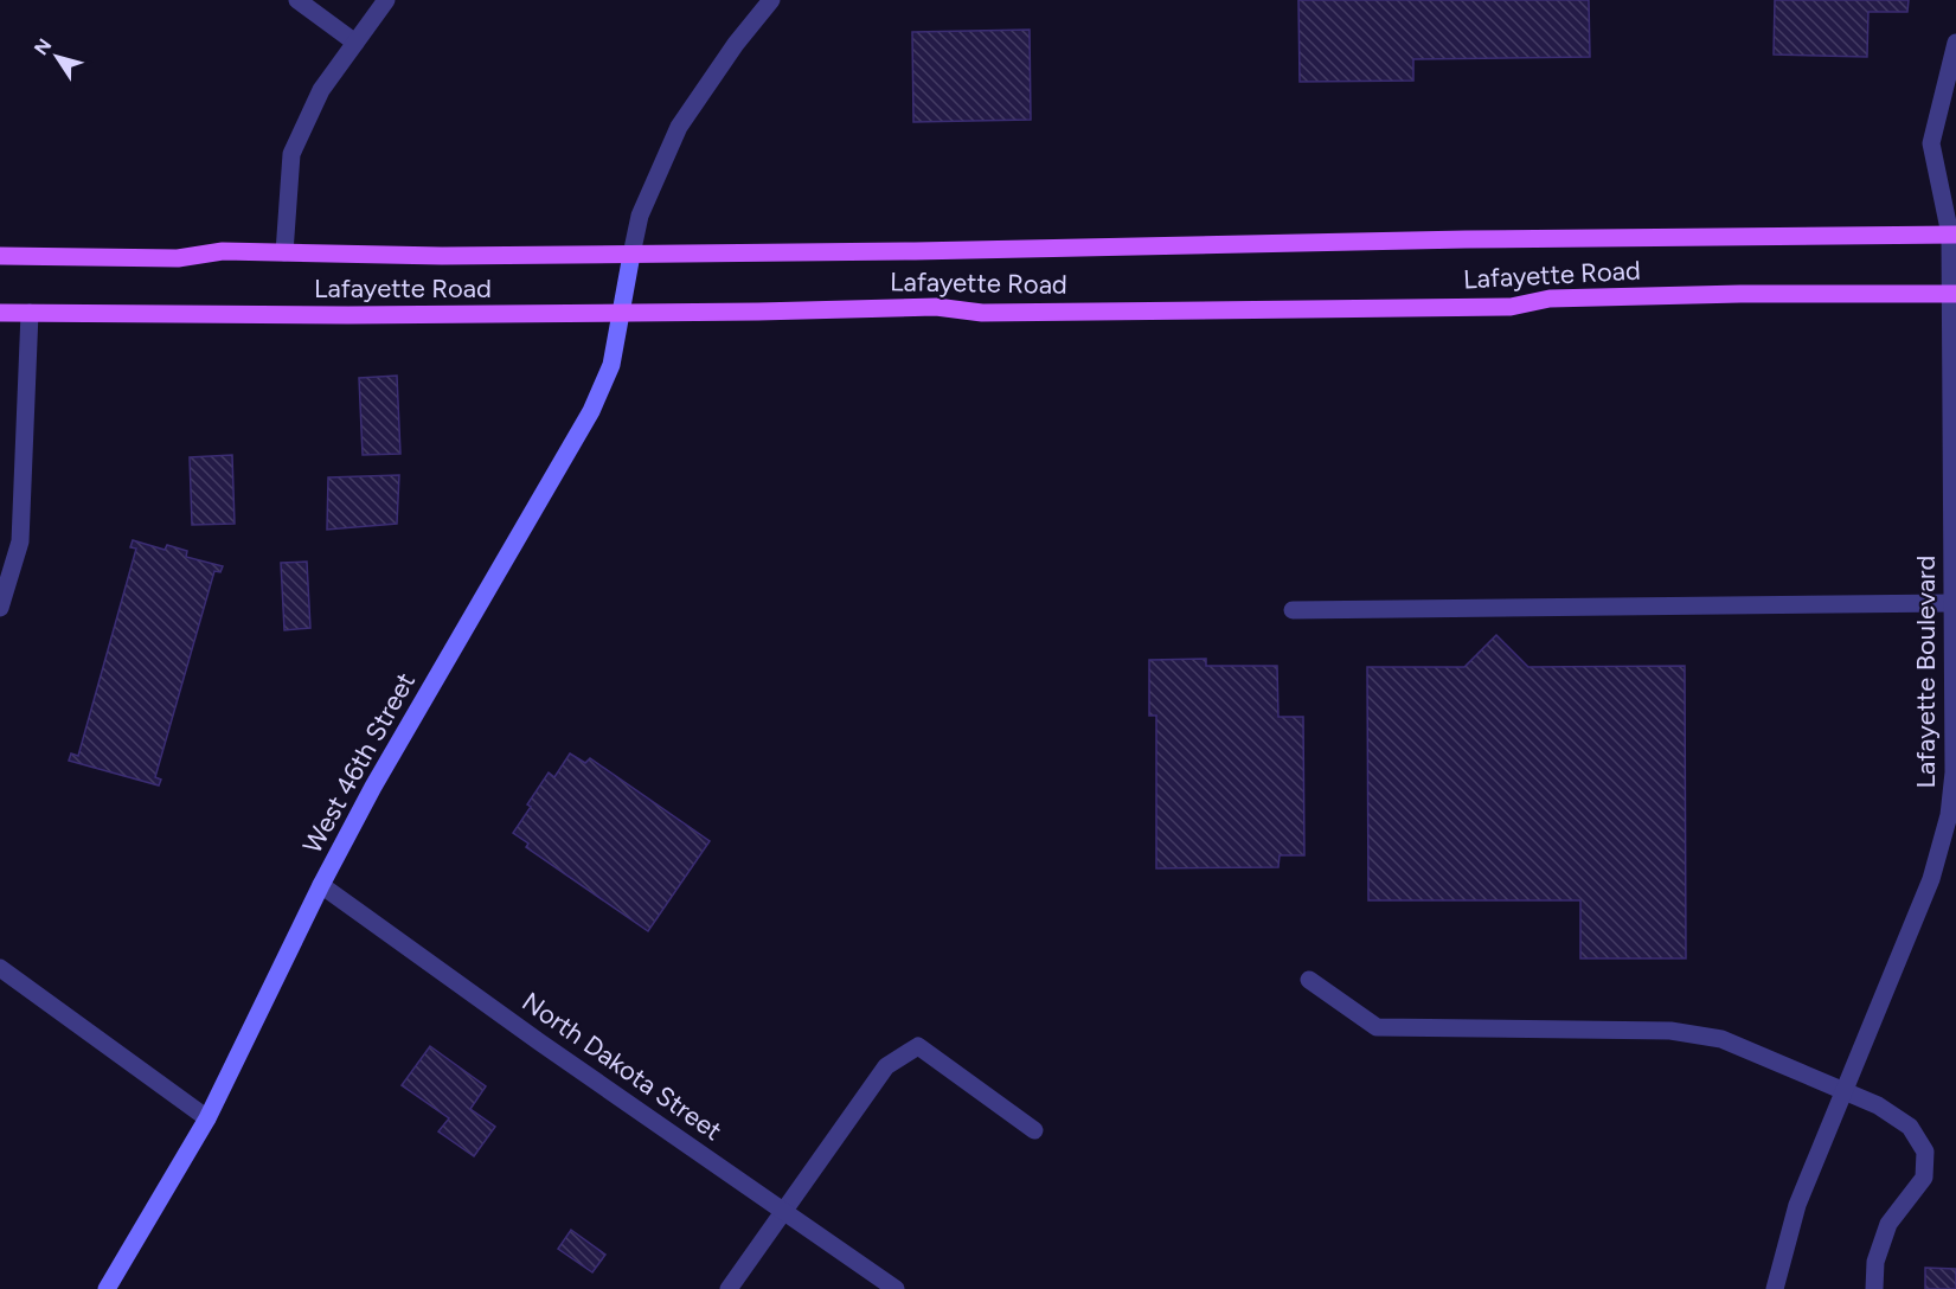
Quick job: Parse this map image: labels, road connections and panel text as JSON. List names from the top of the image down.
{
  "streets": {
    "main road": ["Lafayette Road"],
    "street": ["Lafayette Boulevard", "West 46th Street", "North Dakota Street"]
  },
  "crossings": [
    ["Lafayette Road", "Lafayette Boulevard"],
    ["Lafayette Road", "West 46th Street"],
    ["West 46th Street", "North Dakota Street"]
  ],
  "north": "top left"
}
